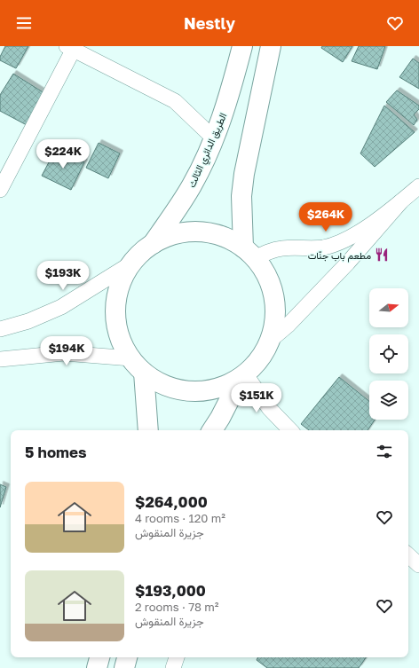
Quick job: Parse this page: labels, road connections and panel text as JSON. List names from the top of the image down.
{
  "streets": {
    "main road": ["الطريق الدائري الثالث"]
  },
  "places": {
    "restaurant": ["مطعم باب جنّات"]
  },
  "north": "right",
  "page": {
    "header": "Nestly",
    "price": [
      "$224K",
      "$264K",
      "$193K",
      "$194K",
      "$151K"
    ],
    "heading": "5 homes",
    "list": [
      {
        "name": "$264,000",
        "note": "4 rooms · 120 m² · جزيرة المنقوش"
      },
      {
        "name": "$193,000",
        "note": "2 rooms · 78 m² · جزيرة المنقوش"
      }
    ]
  }
}
